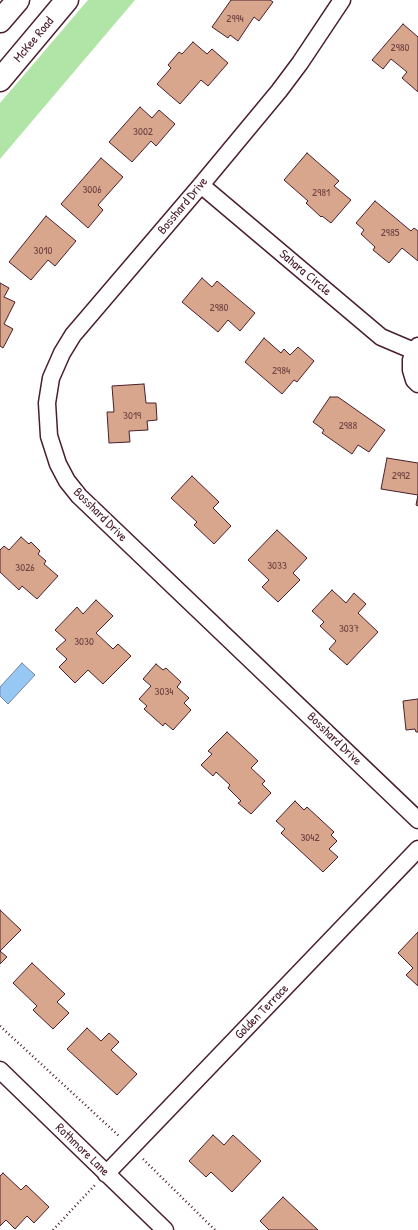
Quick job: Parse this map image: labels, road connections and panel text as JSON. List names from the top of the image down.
{
  "streets": {
    "main road": ["McKee Road"],
    "street": [
      "Bosshard Drive",
      "Sahara Circle",
      "Golden Terrace",
      "Rothmore Lane"
    ]
  },
  "crossings": [
    ["Bosshard Drive", "Sahara Circle"],
    ["Golden Terrace", "Rothmore Lane"]
  ],
  "house_numbers": [
    "2994",
    "2980",
    "3002",
    "3006",
    "2981",
    "2985",
    "3010",
    "2980",
    "2984",
    "3019",
    "2988",
    "2992",
    "3033",
    "3026",
    "3037",
    "3030",
    "3034",
    "3042"
  ]
}
